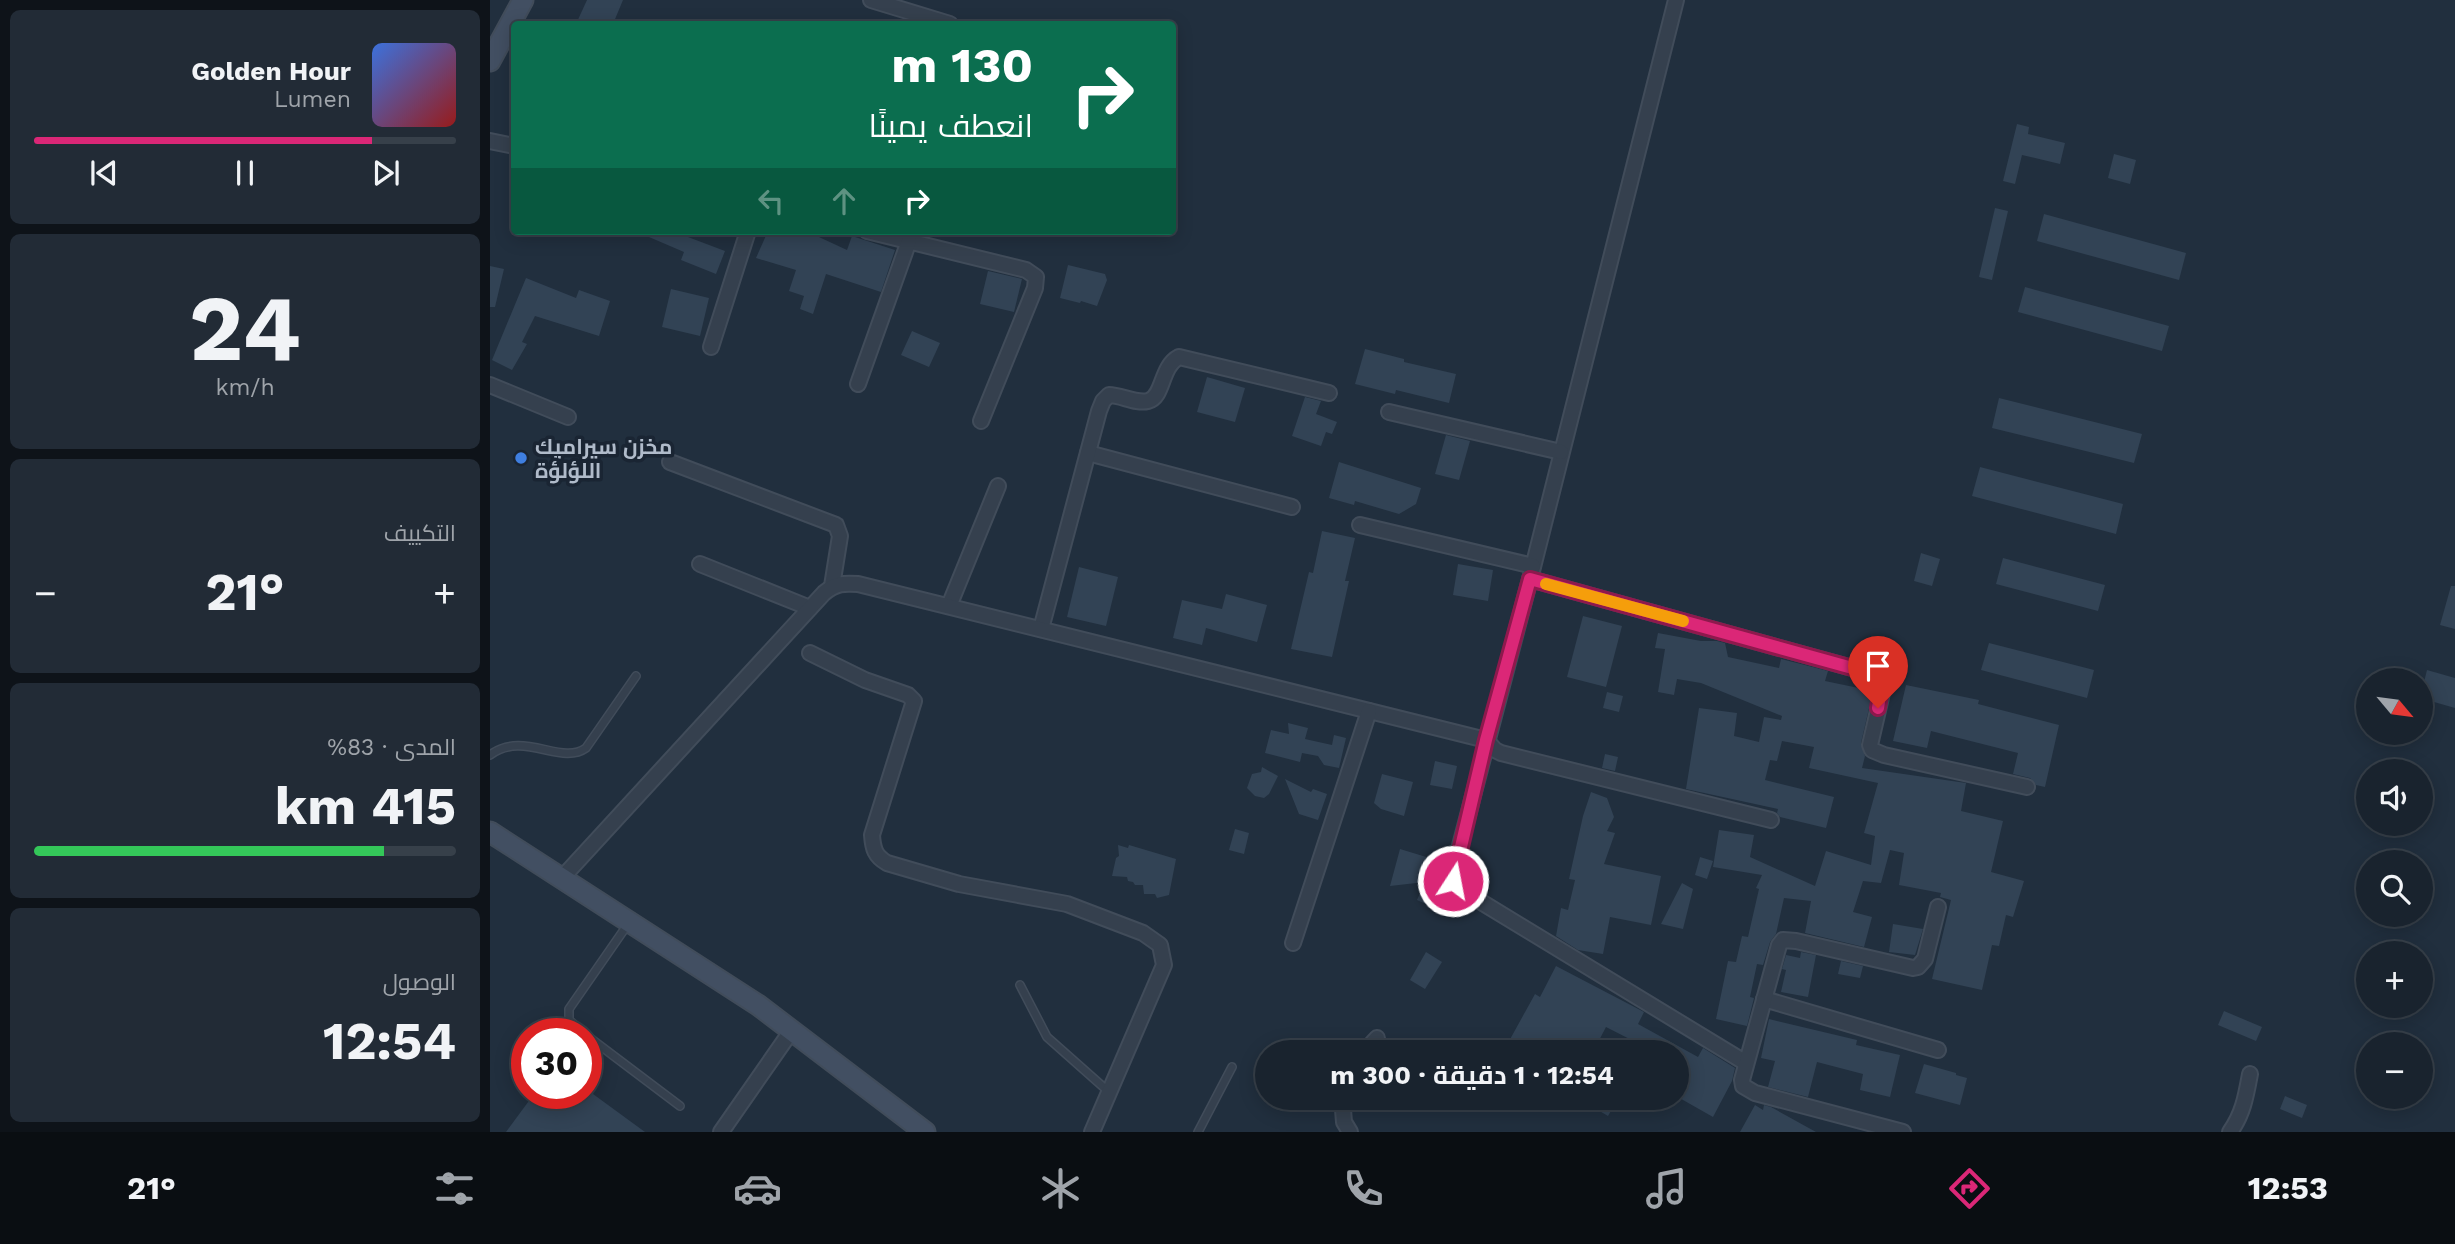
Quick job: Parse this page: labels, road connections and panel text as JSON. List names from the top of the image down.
{
  "places": ["مخزن سيراميك اللؤلؤة"],
  "north": "bottom right",
  "page": {
    "turn": ["130 m", "انعطف يمينًا"],
    "song": ["Golden Hour", "Lumen"],
    "tile": [
      ["24", "km/h"],
      "التكييف",
      ["المدى · 83%", "415 km"],
      ["الوصول", "12:54"]
    ],
    "heat": ["−", "21°", "+"],
    "map_buttons": ["+", "−"],
    "limit": "30",
    "trip": "12:54 · 1 دقيقة · 300 m",
    "tabs": ["12:53", "21°"]
  }
}
